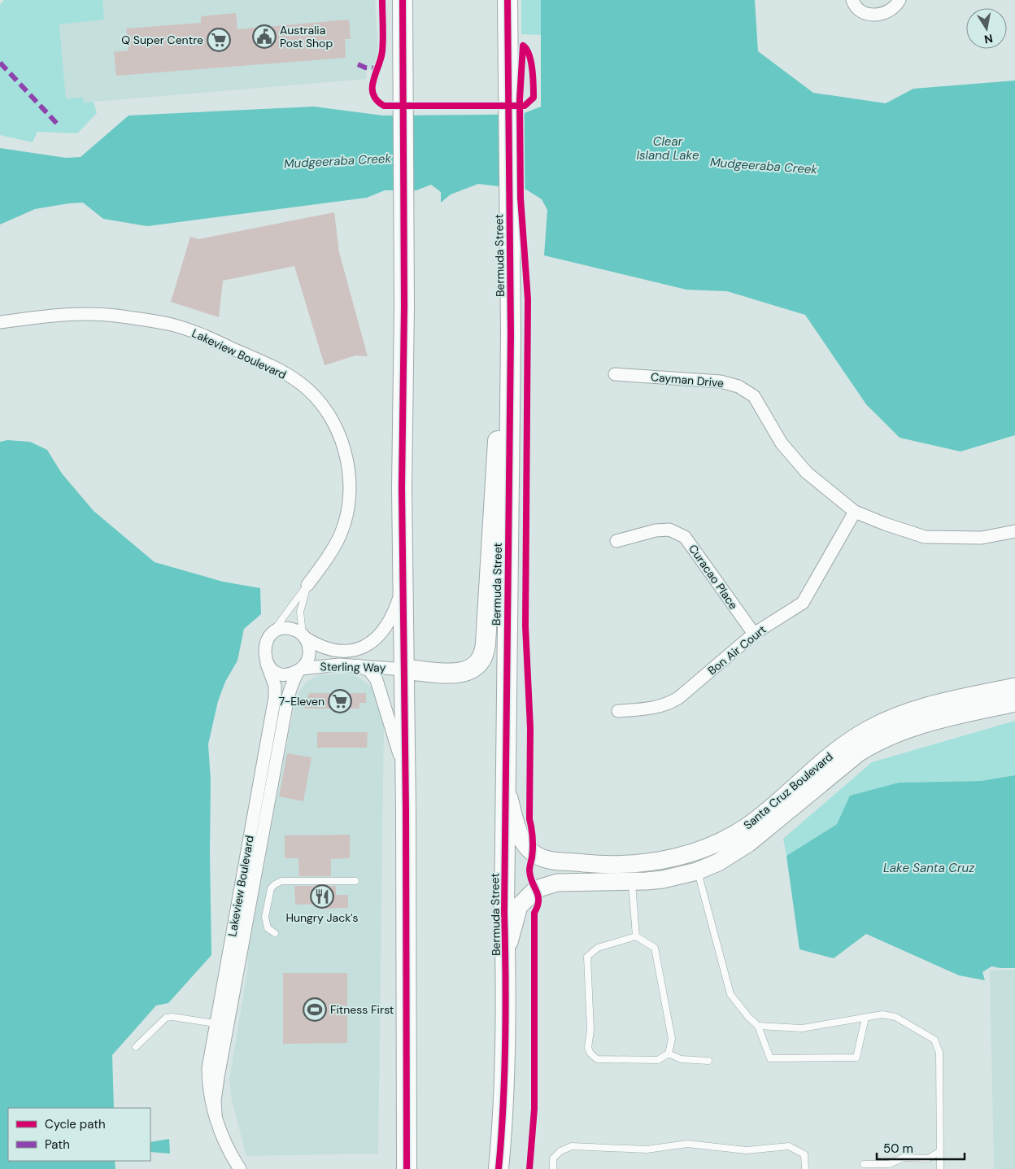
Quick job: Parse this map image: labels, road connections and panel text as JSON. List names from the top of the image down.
{
  "streets": {
    "main road": ["Bermuda Street"],
    "street": [
      "Lakeview Boulevard",
      "Cayman Drive",
      "Curacao Place",
      "Bon Air Court",
      "Sterling Way",
      "Santa Cruz Boulevard"
    ]
  },
  "crossings": [
    ["Bermuda Street", "Santa Cruz Boulevard"],
    ["Lakeview Boulevard", "Sterling Way"],
    ["Cayman Drive", "Bon Air Court"],
    ["Curacao Place", "Bon Air Court"]
  ],
  "water": ["Clear Island Lake", "Mudgeeraba Creek", "Lake Santa Cruz"],
  "places": {
    "public building": ["Australia Post Shop"],
    "supermarket": ["Q Super Centre", "7-Eleven"],
    "restaurant": ["Hungry Jack's"],
    "sports": ["Fitness First"]
  },
  "legend": ["Cycle path", "Path"],
  "scale_bar": "50 m",
  "north": "bottom"
}
